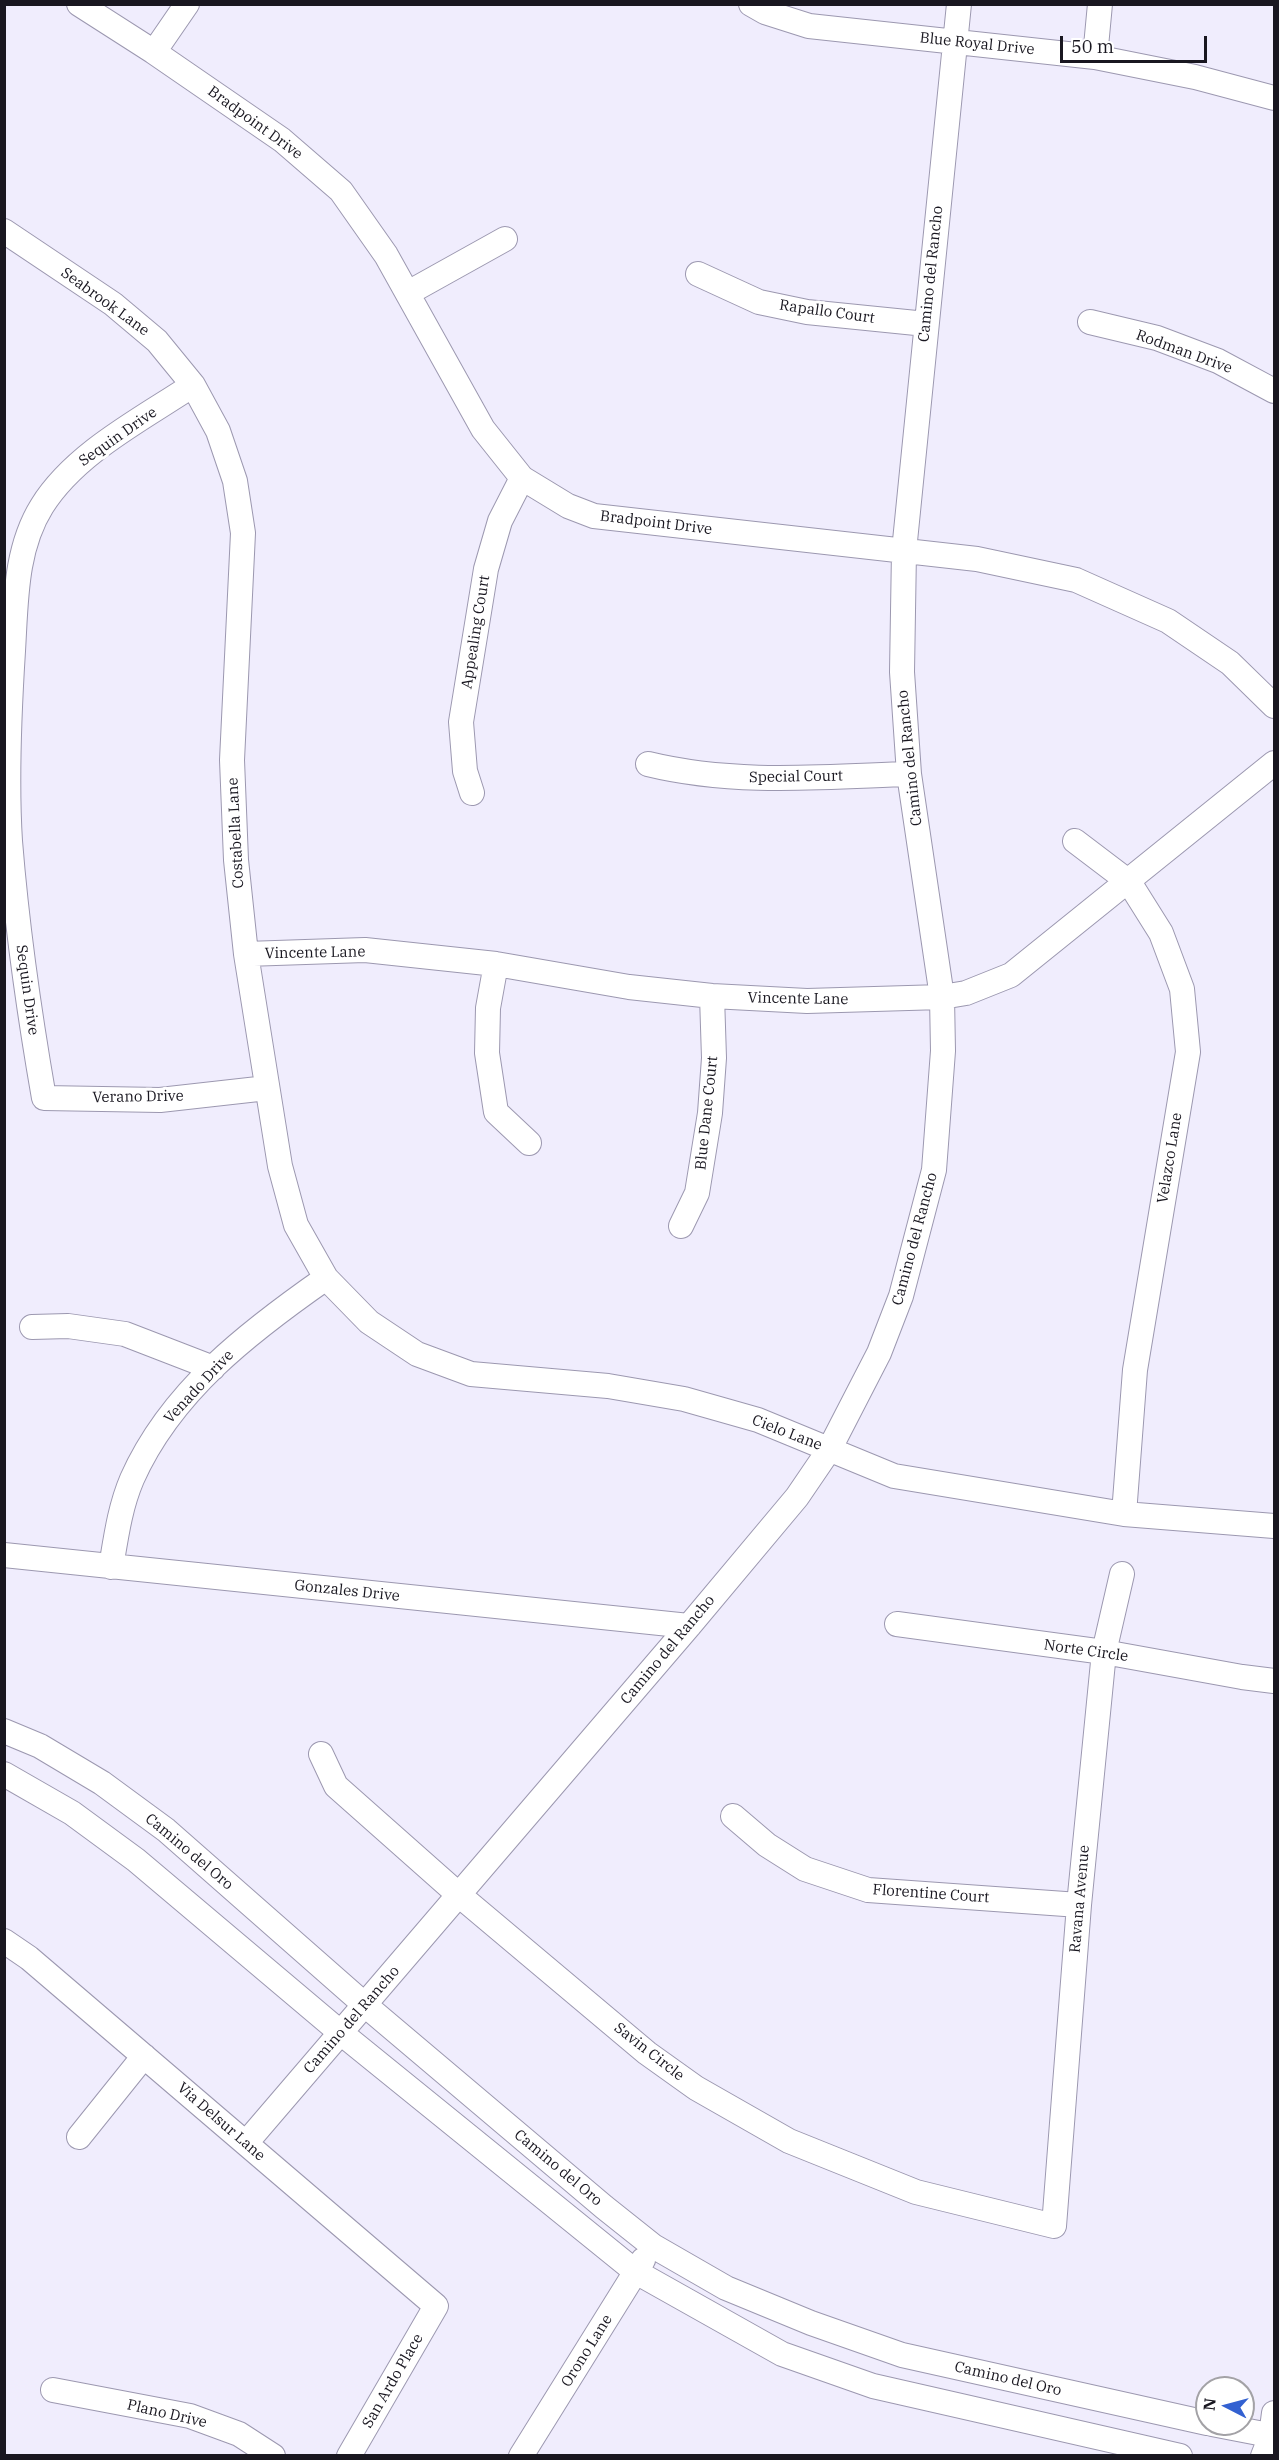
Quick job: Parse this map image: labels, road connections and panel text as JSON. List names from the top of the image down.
{
  "streets": {
    "street": [
      "Blue Royal Drive",
      "Bradpoint Drive",
      "Camino del Rancho",
      "Seabrook Lane",
      "Rapallo Court",
      "Rodman Drive",
      "Sequin Drive",
      "Appealing Court",
      "Special Court",
      "Costabella Lane",
      "Vincente Lane",
      "Verano Drive",
      "Blue Dane Court",
      "Velazco Lane",
      "Venado Drive",
      "Cielo Lane",
      "Gonzales Drive",
      "Norte Circle",
      "Camino del Oro",
      "Florentine Court",
      "Ravana Avenue",
      "Savin Circle",
      "Via Delsur Lane",
      "Orono Lane",
      "San Ardo Place",
      "Plano Drive"
    ]
  },
  "crossings": [
    ["Blue Royal Drive", "Camino del Rancho"],
    ["Bradpoint Drive", "Camino del Rancho"],
    ["Bradpoint Drive", "Appealing Court"],
    ["Camino del Rancho", "Rapallo Court"],
    ["Camino del Rancho", "Special Court"],
    ["Camino del Rancho", "Vincente Lane"],
    ["Camino del Rancho", "Cielo Lane"],
    ["Camino del Rancho", "Gonzales Drive"],
    ["Camino del Rancho", "Camino del Oro"],
    ["Camino del Rancho", "Savin Circle"],
    ["Camino del Rancho", "Via Delsur Lane"],
    ["Seabrook Lane", "Sequin Drive"],
    ["Seabrook Lane", "Costabella Lane"],
    ["Sequin Drive", "Costabella Lane"],
    ["Sequin Drive", "Verano Drive"],
    ["Costabella Lane", "Vincente Lane"],
    ["Costabella Lane", "Verano Drive"],
    ["Costabella Lane", "Venado Drive"],
    ["Costabella Lane", "Cielo Lane"],
    ["Vincente Lane", "Blue Dane Court"],
    ["Vincente Lane", "Velazco Lane"],
    ["Velazco Lane", "Cielo Lane"],
    ["Venado Drive", "Cielo Lane"],
    ["Venado Drive", "Gonzales Drive"],
    ["Norte Circle", "Ravana Avenue"],
    ["Camino del Oro", "Orono Lane"],
    ["Florentine Court", "Ravana Avenue"],
    ["Ravana Avenue", "Savin Circle"],
    ["Via Delsur Lane", "San Ardo Place"]
  ],
  "scale_bar": "50 m",
  "north": "left"
}
